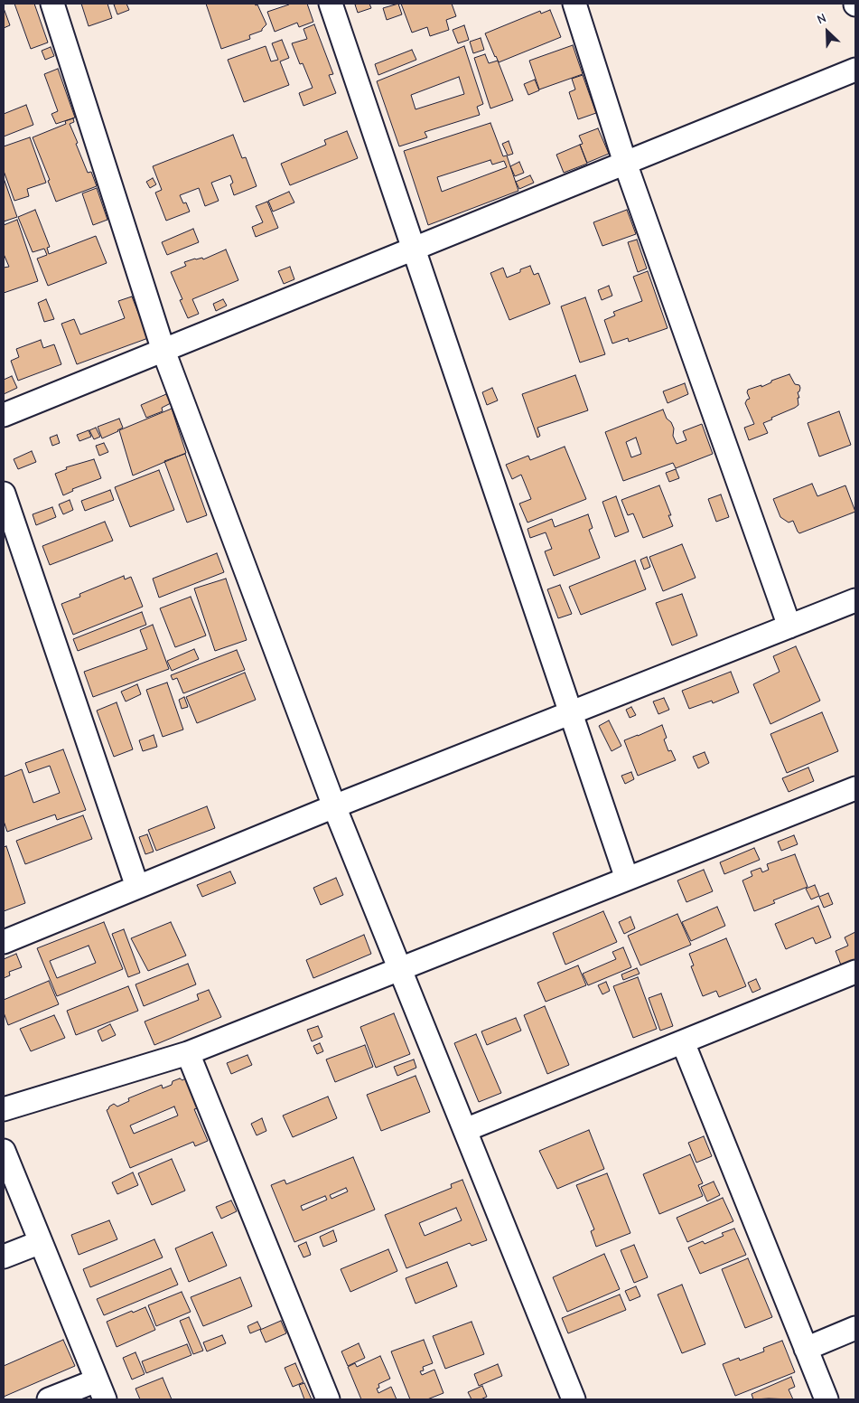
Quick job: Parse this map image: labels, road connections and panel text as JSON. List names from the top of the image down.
{
  "north": "top left"
}
